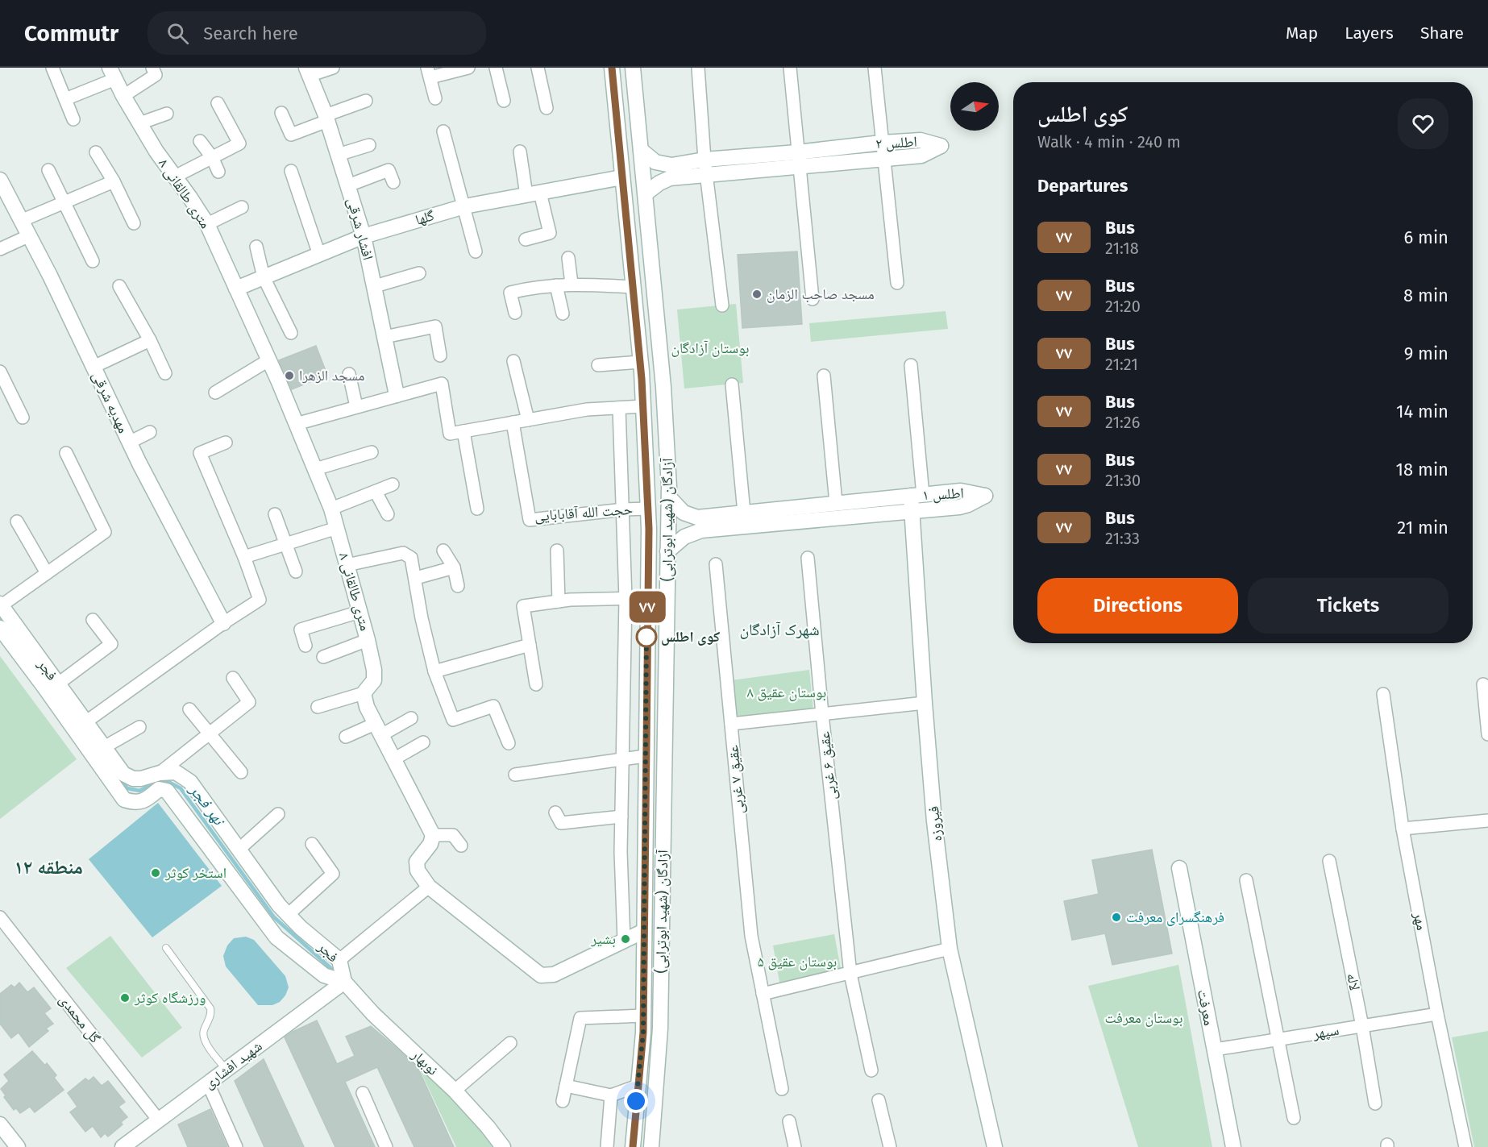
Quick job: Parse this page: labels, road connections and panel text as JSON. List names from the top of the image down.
{
  "streets": {
    "street": [
      "اطلس ۲",
      "۸ متری طالقانی",
      "گلها",
      "افشار شرقی",
      "مهدیه شرقی",
      "اطلس ۱",
      "حجت الله آقابابایی",
      "آزادگان (شهید ابوترابی)",
      "فجر",
      "عقیق ۶ غربی",
      "عقیق ۷ غربی",
      "فیروزه",
      "مهر",
      "لاله",
      "معرفت",
      "گل محمدی",
      "سپهر",
      "نوبهار",
      "شهید افشاری"
    ]
  },
  "crossings": [
    ["اطلس ۲", "آزادگان (شهید ابوترابی)"],
    ["۸ متری طالقانی", "گلها"],
    ["گلها", "افشار شرقی"],
    ["گلها", "آزادگان (شهید ابوترابی)"],
    ["اطلس ۱", "آزادگان (شهید ابوترابی)"],
    ["اطلس ۱", "فیروزه"],
    ["حجت الله آقابابایی", "آزادگان (شهید ابوترابی)"],
    ["فجر", "نوبهار"],
    ["فجر", "شهید افشاری"],
    ["مهر", "سپهر"],
    ["لاله", "سپهر"],
    ["معرفت", "سپهر"],
    ["گل محمدی", "شهید افشاری"],
    ["نوبهار", "شهید افشاری"]
  ],
  "districts": ["شهرک آزادگان", "منطقه ۱۲"],
  "water": ["نهر فجر"],
  "parks": [
    "بوستان آزادگان",
    "بوستان عقیق ۸",
    "بوستان عقیق ۵",
    "بوستان معرفت"
  ],
  "places": [
    "مسجد صاحب الزمان",
    "مسجد الزهرا",
    "کوی اطلس",
    "استخر کوثر",
    "فرهنگسرای معرفت",
    "بشیر",
    "ورزشگاه کوثر"
  ],
  "lines": ["bus line ۷۷"],
  "north": "right",
  "page": {
    "header": "Commutr",
    "search": "Search here",
    "nav": ["Map", "Layers", "Share"],
    "on_map": "۷۷",
    "heading": [
      ["کوی اطلس", "Walk · 4 min · 240 m"],
      "Departures"
    ],
    "list": [
      {
        "mark": "۷۷",
        "name": "Bus",
        "note": "21:18",
        "value": "6 min"
      },
      {
        "mark": "۷۷",
        "name": "Bus",
        "note": "21:20",
        "value": "8 min"
      },
      {
        "mark": "۷۷",
        "name": "Bus",
        "note": "21:21",
        "value": "9 min"
      },
      {
        "mark": "۷۷",
        "name": "Bus",
        "note": "21:26",
        "value": "14 min"
      },
      {
        "mark": "۷۷",
        "name": "Bus",
        "note": "21:30",
        "value": "18 min"
      },
      {
        "mark": "۷۷",
        "name": "Bus",
        "note": "21:33",
        "value": "21 min"
      }
    ],
    "buttons": ["Directions", "Tickets"]
  }
}
